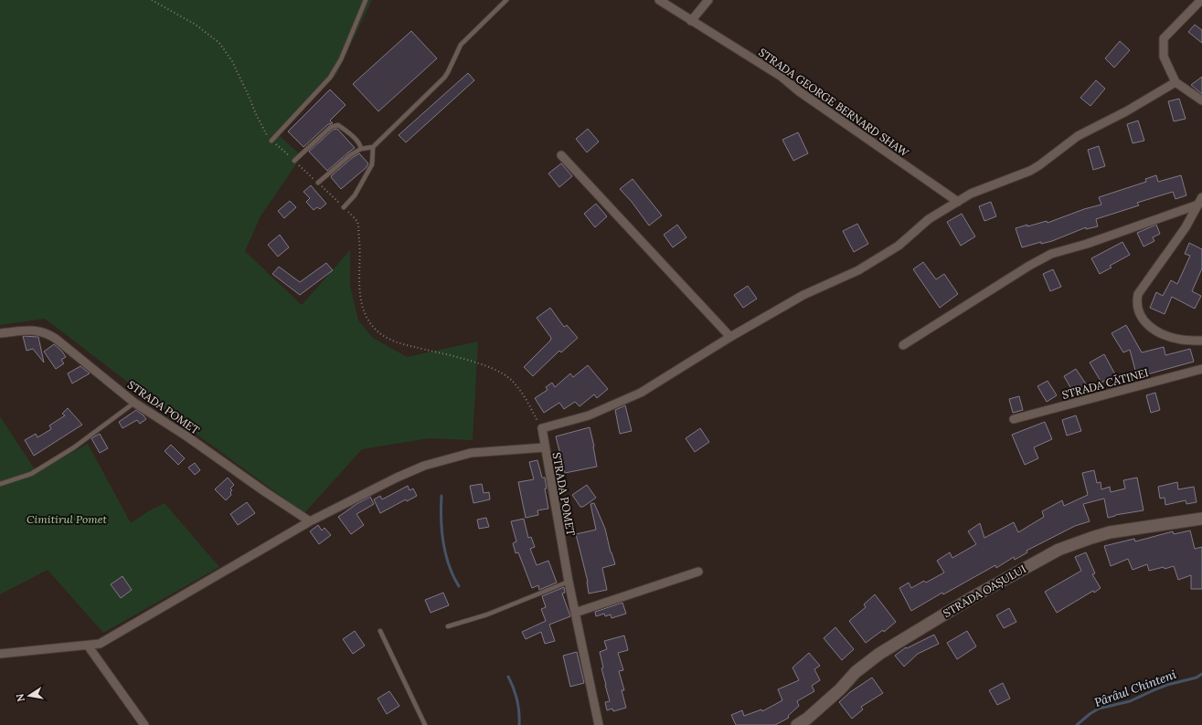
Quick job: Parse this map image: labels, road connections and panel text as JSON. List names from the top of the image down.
{
  "streets": {
    "main road": ["STRADA OAȘULUI"],
    "street": ["STRADA GEORGE BERNARD SHAW", "STRADA CĂTINEI", "STRADA POMET"]
  },
  "water": ["Pârâul Chinteni"],
  "parks": ["Cimitirul Pomet"],
  "north": "left"
}
